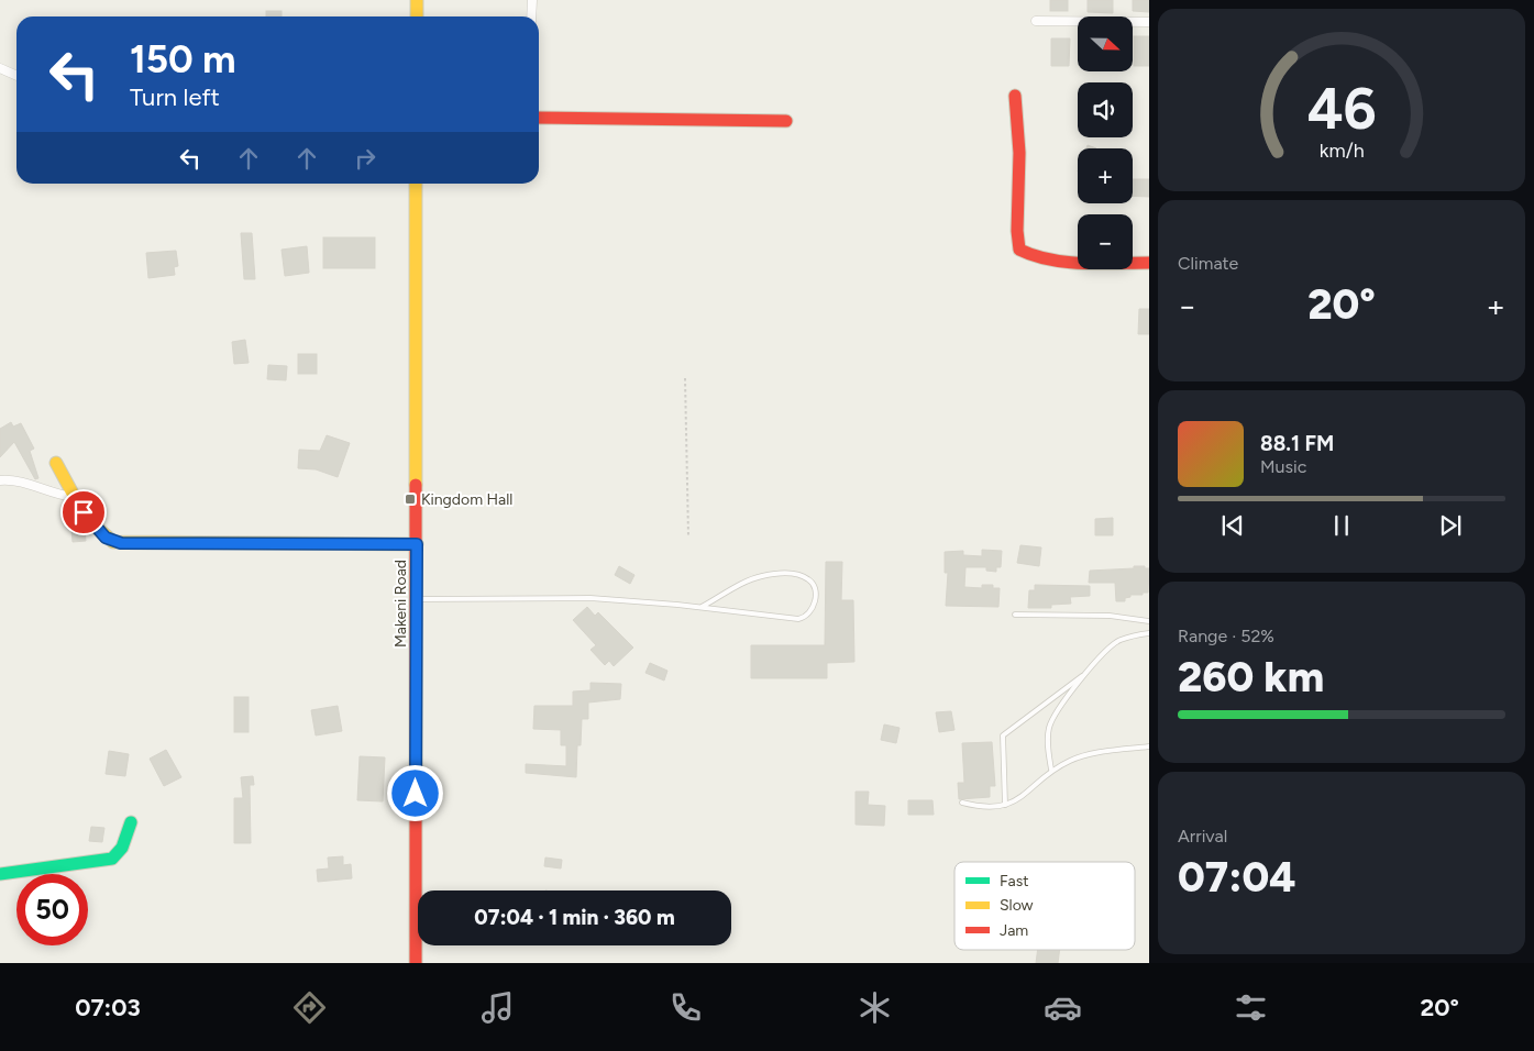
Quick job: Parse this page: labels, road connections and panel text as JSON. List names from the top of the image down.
{
  "streets": {
    "street": ["Makeni Road"]
  },
  "places": {
    "transit": ["Kingdom Hall"]
  },
  "legend": ["Fast", "Slow", "Jam"],
  "north": "right",
  "page": {
    "map_buttons": ["+", "−"],
    "turn": ["150 m", "Turn left"],
    "tile": [
      "Climate",
      ["Range · 52%", "260 km"],
      ["Arrival", "07:04"]
    ],
    "heat": ["−", "20°", "+"],
    "song": ["88.1 FM", "Music"],
    "limit": "50",
    "trip": "07:04 · 1 min · 360 m",
    "tabs": ["07:03", "20°"],
    "gauge": ["46", "km/h"]
  }
}
